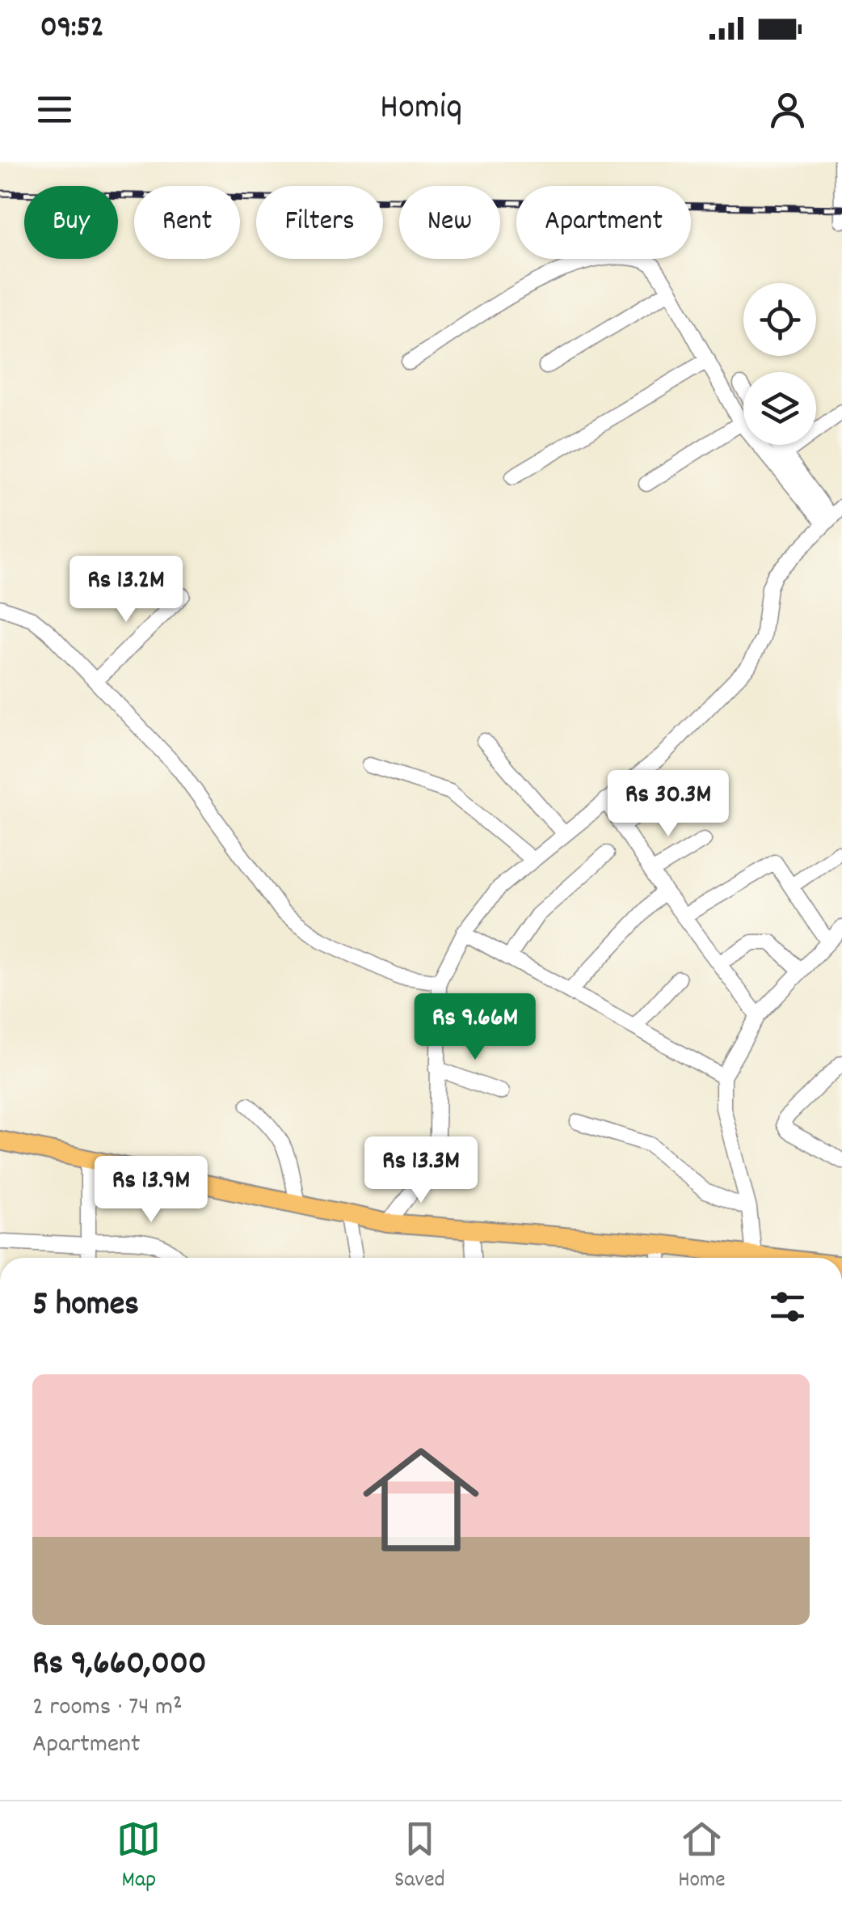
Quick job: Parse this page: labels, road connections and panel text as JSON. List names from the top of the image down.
{
  "page": {
    "status": "09:52",
    "header": "Homiq",
    "chip": [
      "Buy",
      "Rent",
      "Filters",
      "New",
      "Apartment"
    ],
    "price": [
      "Rs 13.2M",
      "Rs 30.3M",
      "Rs 9.66M",
      "Rs 13.3M",
      "Rs 13.9M"
    ],
    "heading": "5 homes",
    "list": [
      {
        "name": "Rs 9,660,000",
        "note": "2 rooms · 74 m² · Apartment"
      }
    ],
    "tabs": ["Map", "Saved", "Home"]
  }
}
